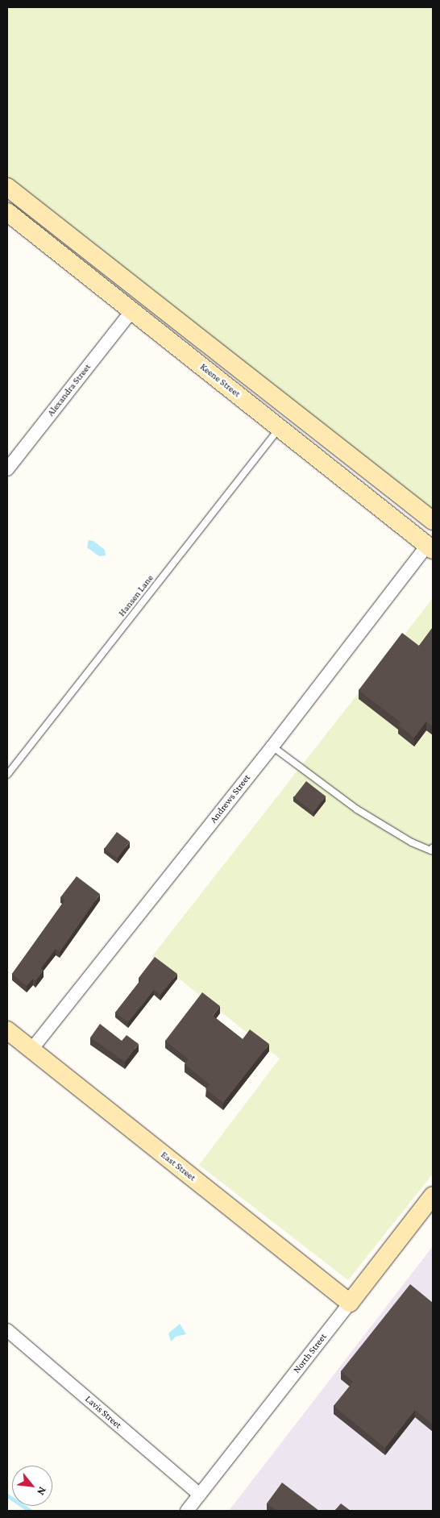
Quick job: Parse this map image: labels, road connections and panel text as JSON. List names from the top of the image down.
{
  "streets": {
    "street": [
      "Keene Street",
      "Alexandra Street",
      "Andrews Street",
      "East Street",
      "North Street",
      "Lavis Street"
    ],
    "lane": ["Hansen Lane"]
  },
  "crossings": [
    ["Keene Street", "Alexandra Street"],
    ["Keene Street", "Hansen Lane"],
    ["Keene Street", "Andrews Street"],
    ["Andrews Street", "East Street"],
    ["East Street", "North Street"],
    ["North Street", "Lavis Street"]
  ],
  "north": "bottom right"
}
